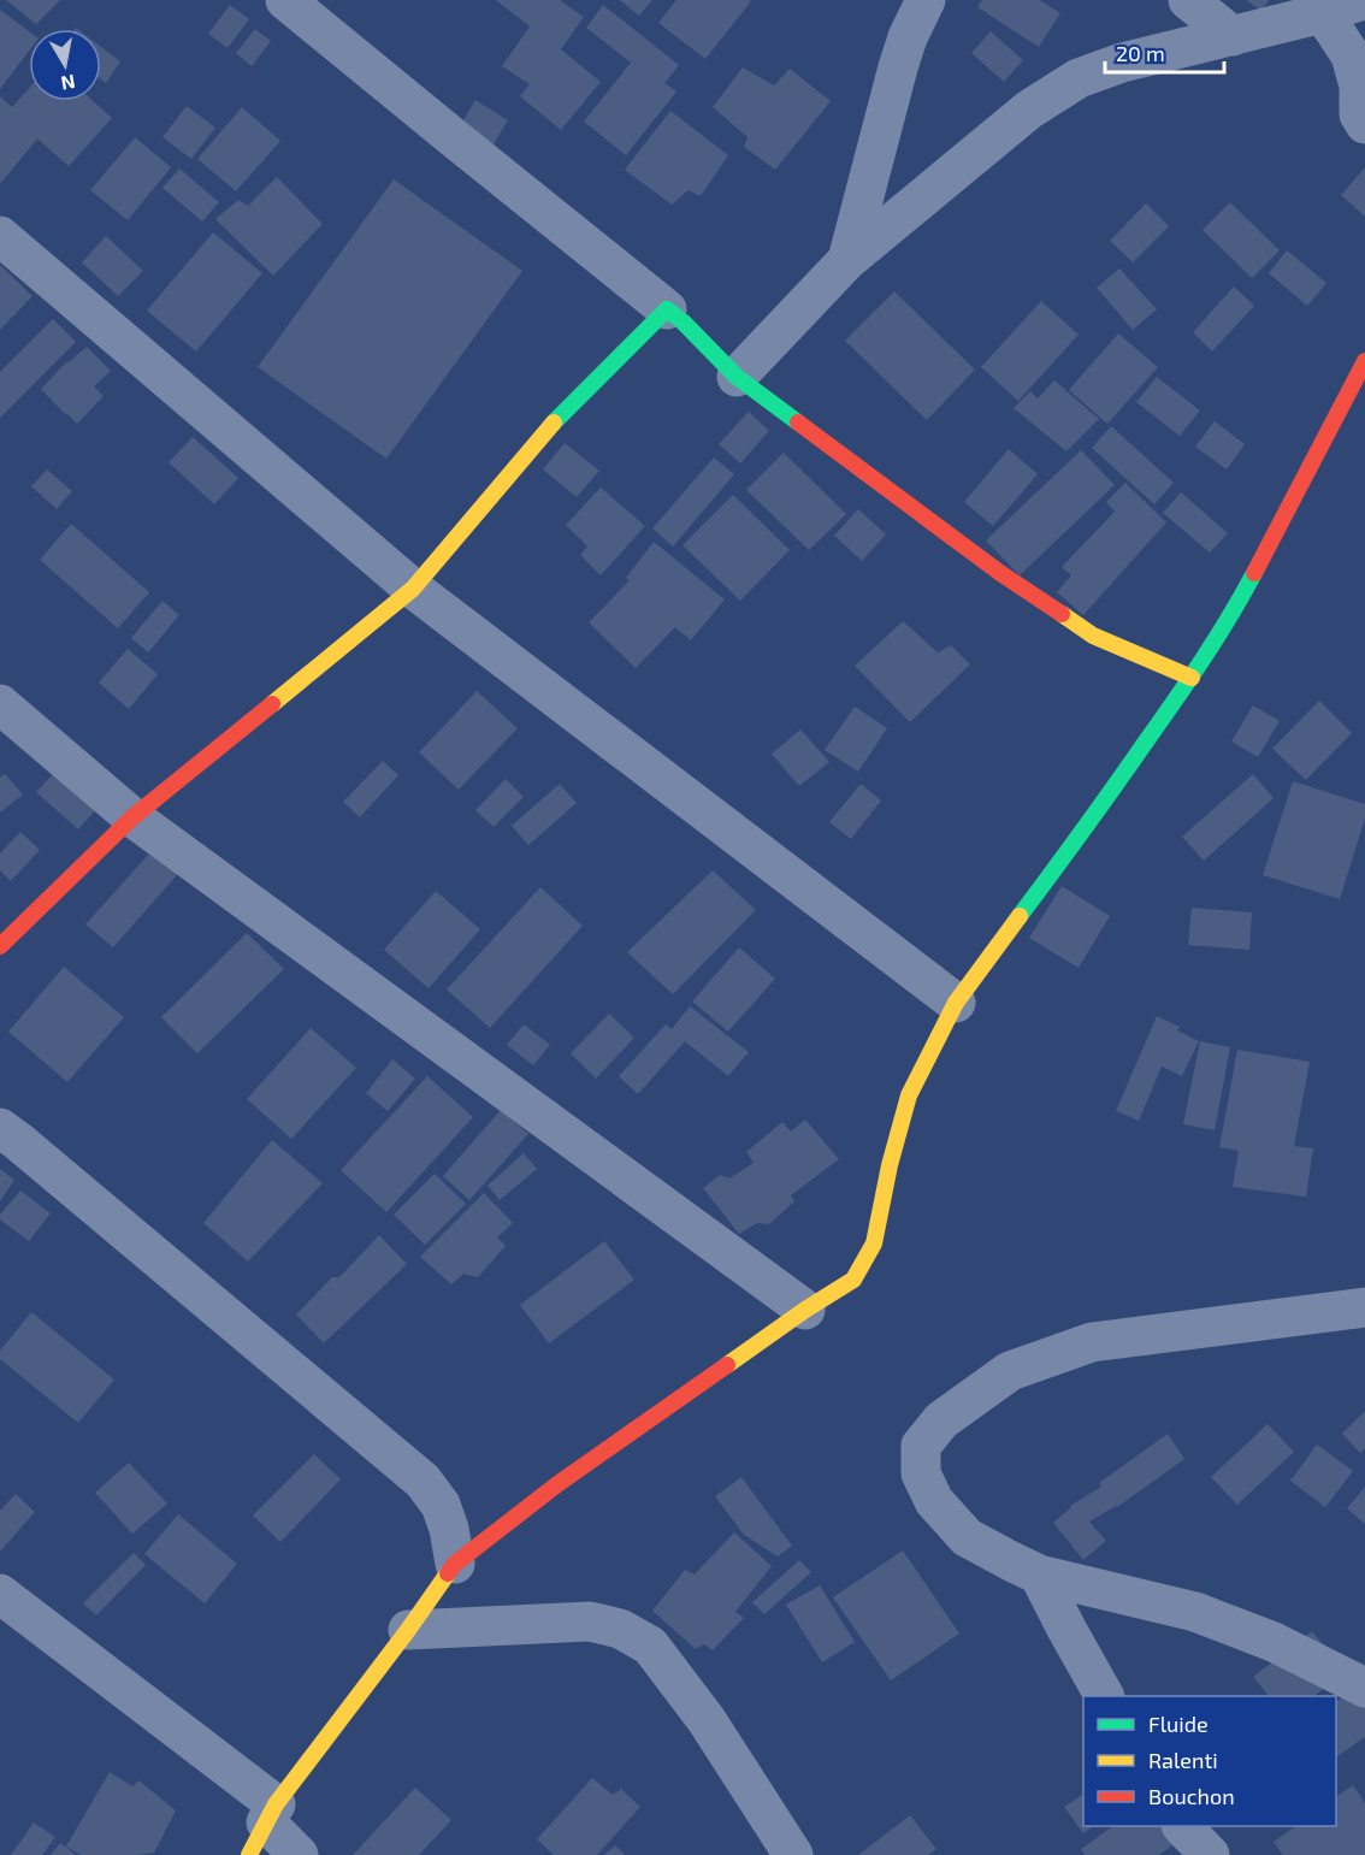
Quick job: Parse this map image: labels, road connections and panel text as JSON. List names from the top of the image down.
{
  "legend": ["Fluide", "Ralenti", "Bouchon"],
  "scale_bar": "20 m",
  "north": "bottom"
}
